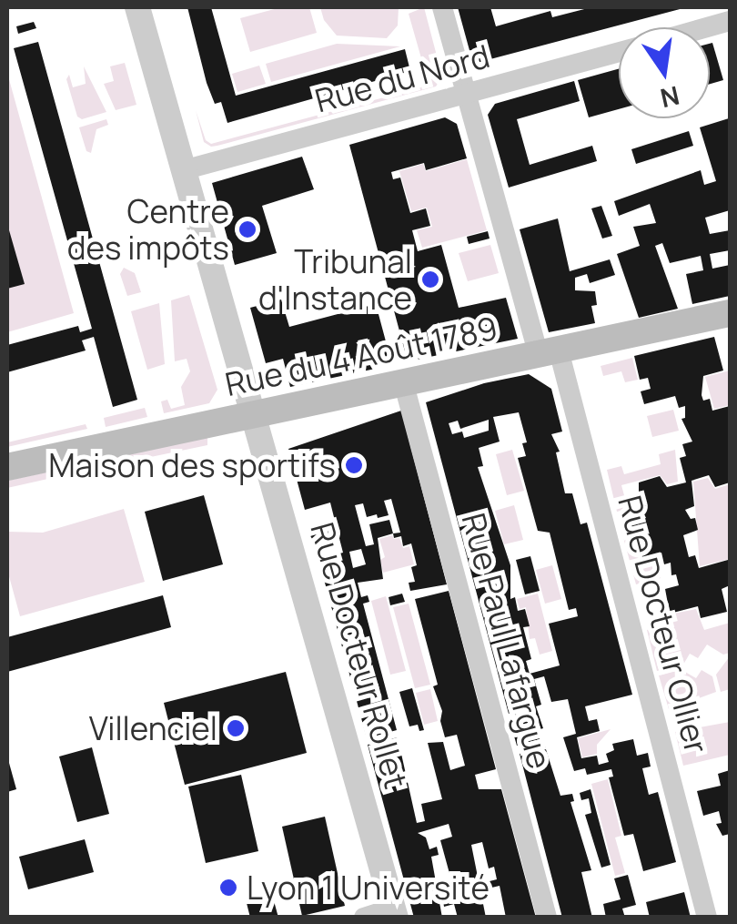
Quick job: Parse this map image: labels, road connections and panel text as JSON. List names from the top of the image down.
{
  "streets": {
    "main road": ["Rue du 4 Août 1789"],
    "street": [
      "Rue du Nord",
      "Rue Docteur Ollier",
      "Rue Paul Lafargue",
      "Rue Docteur Rollet"
    ]
  },
  "crossings": [
    ["Rue du Nord", "Rue Docteur Ollier"],
    ["Rue du Nord", "Rue Docteur Rollet"],
    ["Rue du 4 Août 1789", "Rue Docteur Ollier"],
    ["Rue du 4 Août 1789", "Rue Paul Lafargue"],
    ["Rue du 4 Août 1789", "Rue Docteur Rollet"]
  ],
  "places": [
    "Centre des impôts",
    "Tribunal d'Instance",
    "Maison des sportifs",
    "Villenciel",
    "Lyon 1 Université"
  ],
  "north": "bottom"
}
